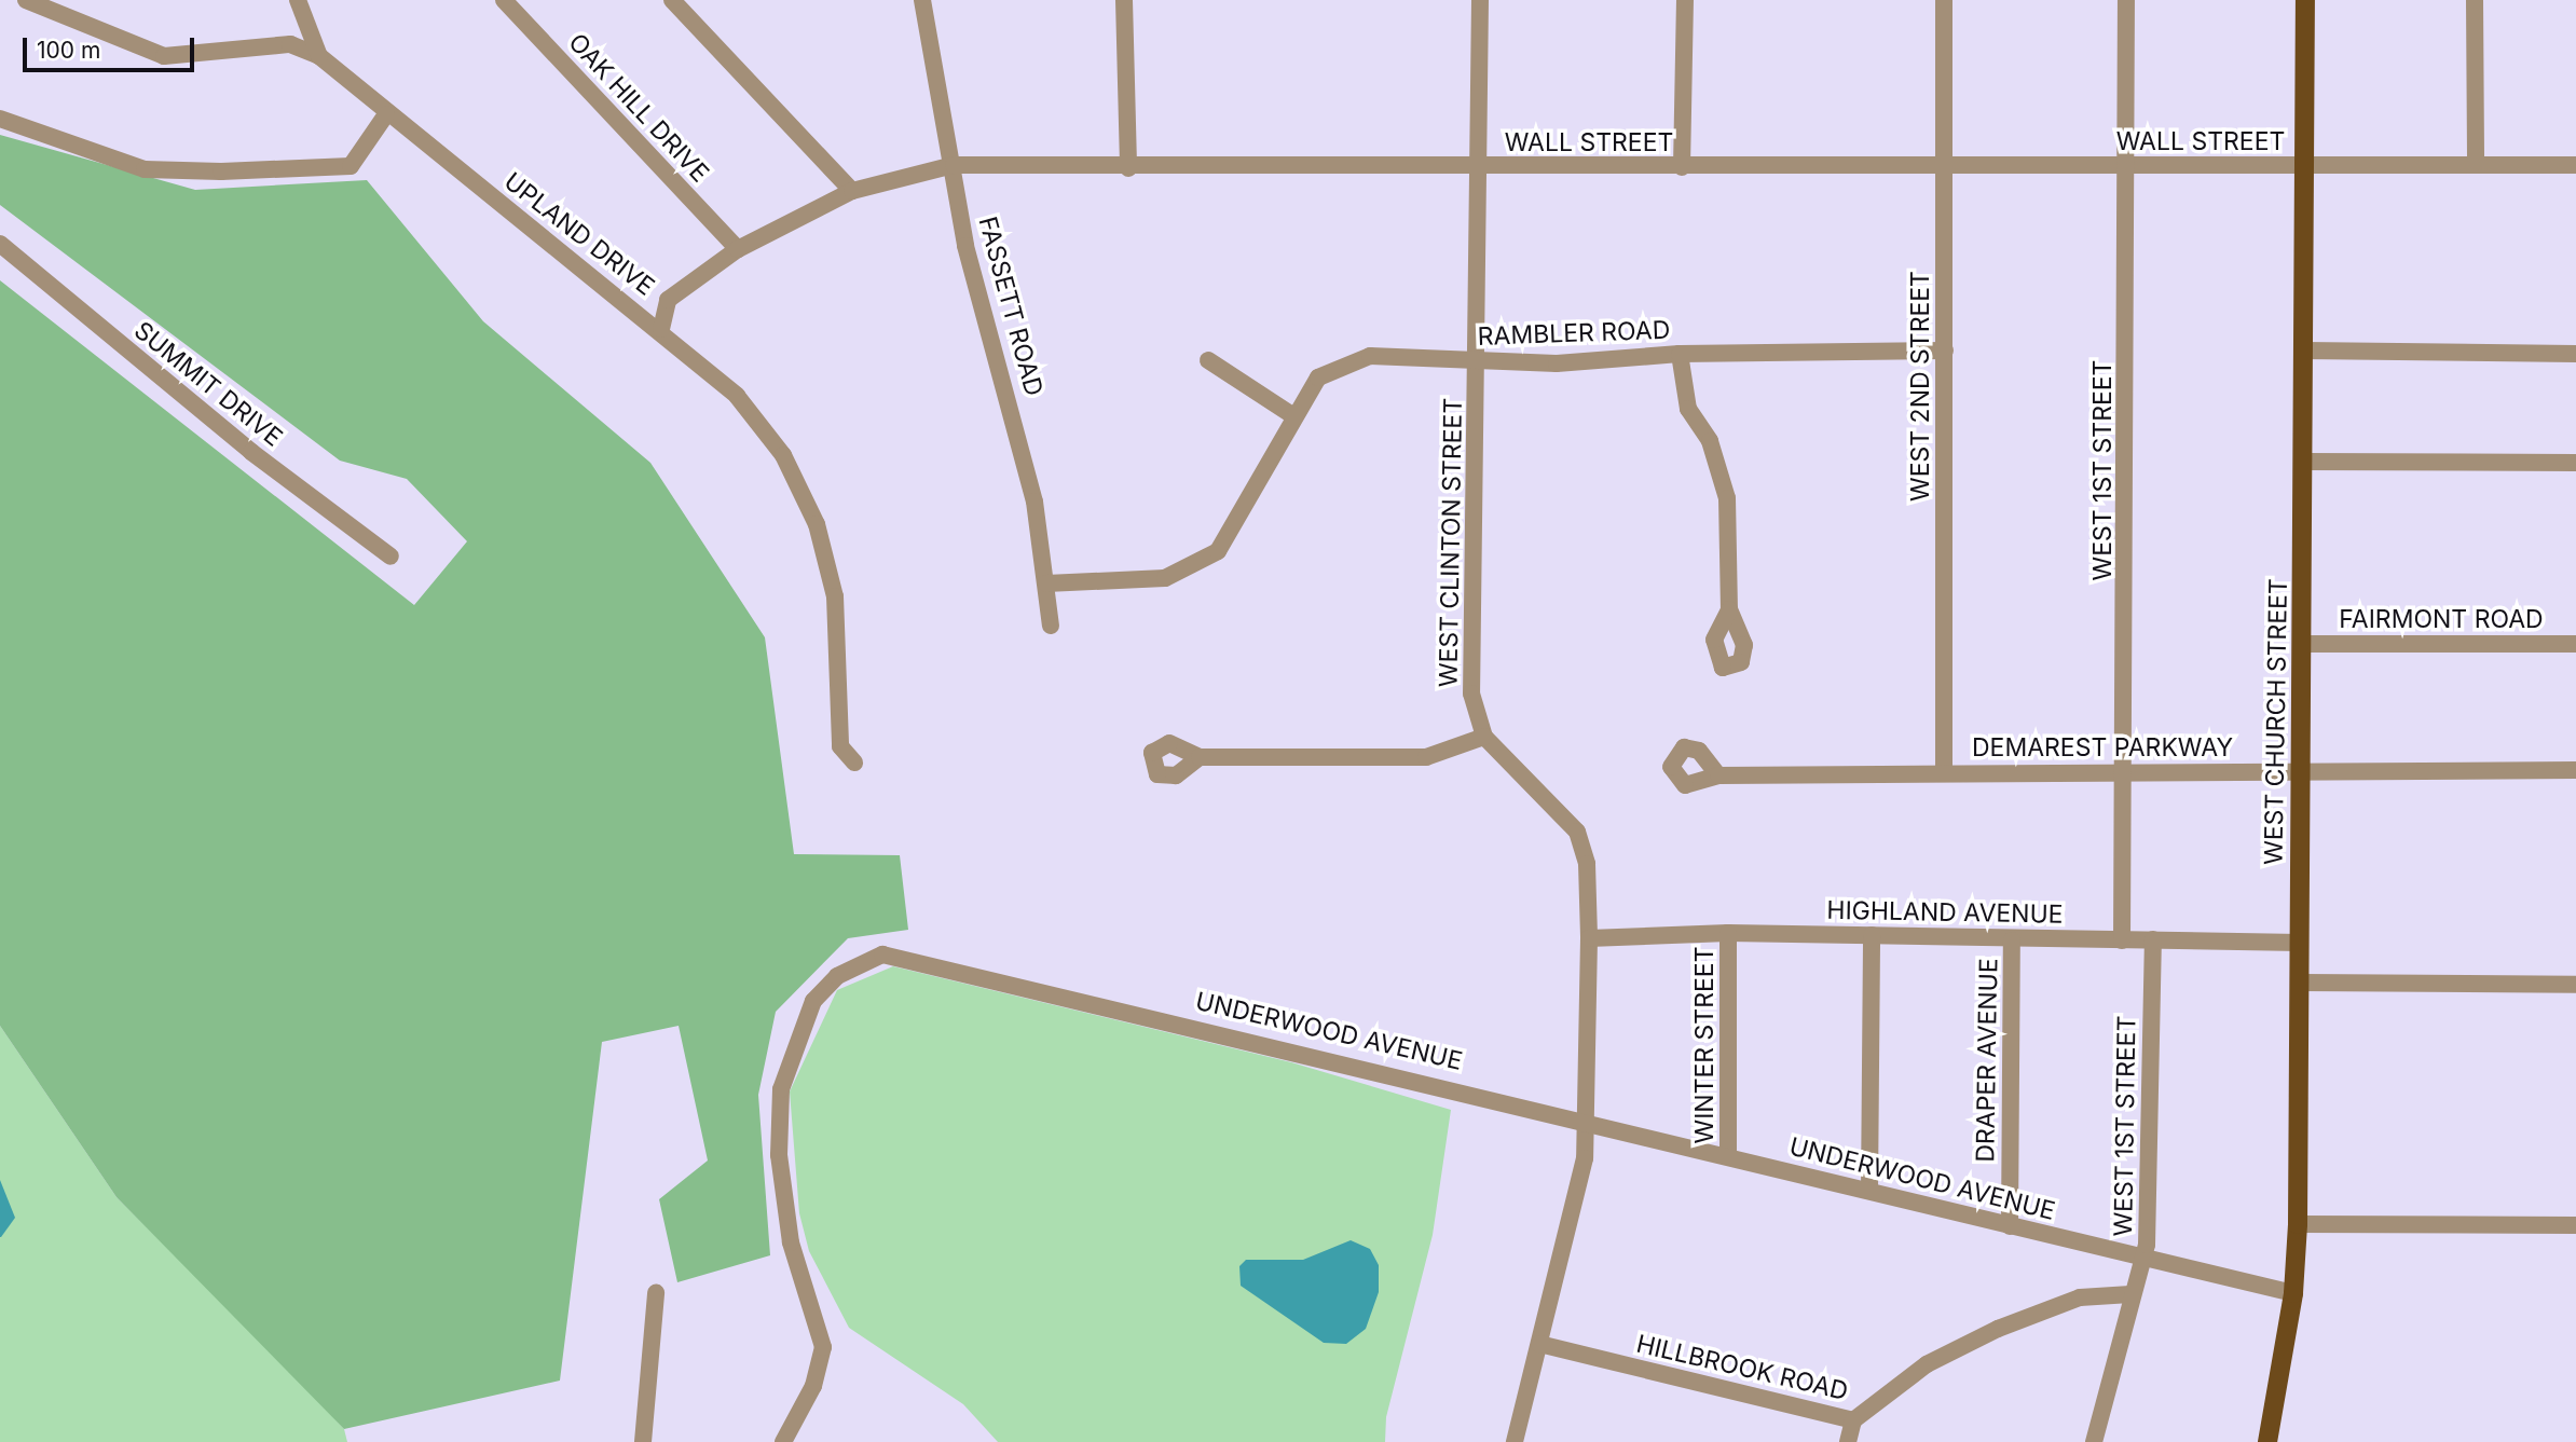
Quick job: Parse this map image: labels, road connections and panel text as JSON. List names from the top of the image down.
{
  "streets": {
    "main road": ["WEST CHURCH STREET"],
    "street": [
      "OAK HILL DRIVE",
      "WALL STREET",
      "UPLAND DRIVE",
      "FASSETT ROAD",
      "RAMBLER ROAD",
      "SUMMIT DRIVE",
      "WEST 2ND STREET",
      "WEST 1ST STREET",
      "WEST CLINTON STREET",
      "FAIRMONT ROAD",
      "DEMAREST PARKWAY",
      "HIGHLAND AVENUE",
      "UNDERWOOD AVENUE",
      "WINTER STREET",
      "DRAPER AVENUE",
      "HILLBROOK ROAD"
    ]
  },
  "crossings": [
    ["OAK HILL DRIVE", "WALL STREET"],
    ["WALL STREET", "UPLAND DRIVE"],
    ["WALL STREET", "FASSETT ROAD"],
    ["WALL STREET", "WEST 2ND STREET"],
    ["WALL STREET", "WEST 1ST STREET"],
    ["WALL STREET", "WEST CLINTON STREET"],
    ["WALL STREET", "WEST CHURCH STREET"],
    ["FASSETT ROAD", "RAMBLER ROAD"],
    ["RAMBLER ROAD", "WEST 2ND STREET"],
    ["RAMBLER ROAD", "WEST CLINTON STREET"],
    ["WEST 2ND STREET", "DEMAREST PARKWAY"],
    ["WEST 1ST STREET", "DEMAREST PARKWAY"],
    ["WEST 1ST STREET", "HIGHLAND AVENUE"],
    ["WEST 1ST STREET", "UNDERWOOD AVENUE"],
    ["WEST 1ST STREET", "HILLBROOK ROAD"],
    ["WEST CLINTON STREET", "HIGHLAND AVENUE"],
    ["WEST CLINTON STREET", "UNDERWOOD AVENUE"],
    ["WEST CLINTON STREET", "HILLBROOK ROAD"],
    ["FAIRMONT ROAD", "WEST CHURCH STREET"],
    ["WEST CHURCH STREET", "DEMAREST PARKWAY"],
    ["WEST CHURCH STREET", "HIGHLAND AVENUE"],
    ["WEST CHURCH STREET", "UNDERWOOD AVENUE"],
    ["HIGHLAND AVENUE", "WINTER STREET"],
    ["HIGHLAND AVENUE", "DRAPER AVENUE"],
    ["UNDERWOOD AVENUE", "WINTER STREET"],
    ["UNDERWOOD AVENUE", "DRAPER AVENUE"]
  ],
  "scale_bar": "100 m"
}
